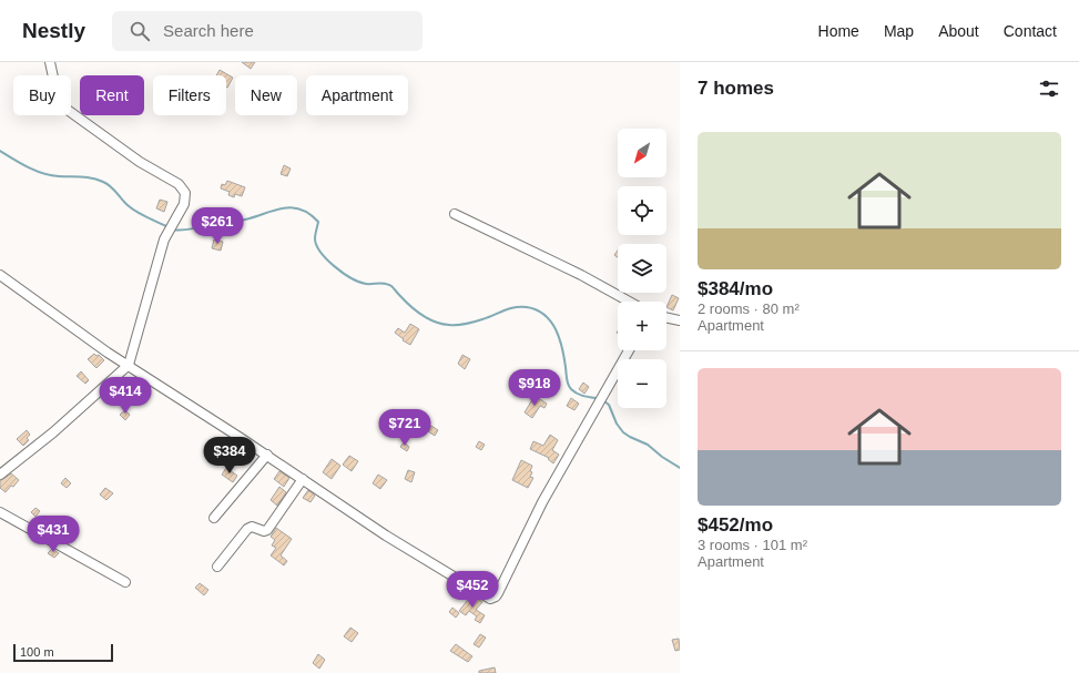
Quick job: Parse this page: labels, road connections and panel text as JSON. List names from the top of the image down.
{
  "scale_bar": "100 m",
  "north": "bottom left",
  "page": {
    "header": "Nestly",
    "search": "Search here",
    "nav": [
      "Home",
      "Map",
      "About",
      "Contact"
    ],
    "heading": "7 homes",
    "chip": [
      "Buy",
      "Rent",
      "Filters",
      "New",
      "Apartment"
    ],
    "list": [
      {
        "name": "$384/mo",
        "note": "2 rooms · 80 m² · Apartment"
      },
      {
        "name": "$452/mo",
        "note": "3 rooms · 101 m² · Apartment"
      }
    ],
    "map_buttons": ["+", "−"],
    "price": [
      "$261",
      "$918",
      "$414",
      "$721",
      "$384",
      "$431",
      "$452"
    ],
    "scale": "100 m"
  }
}
